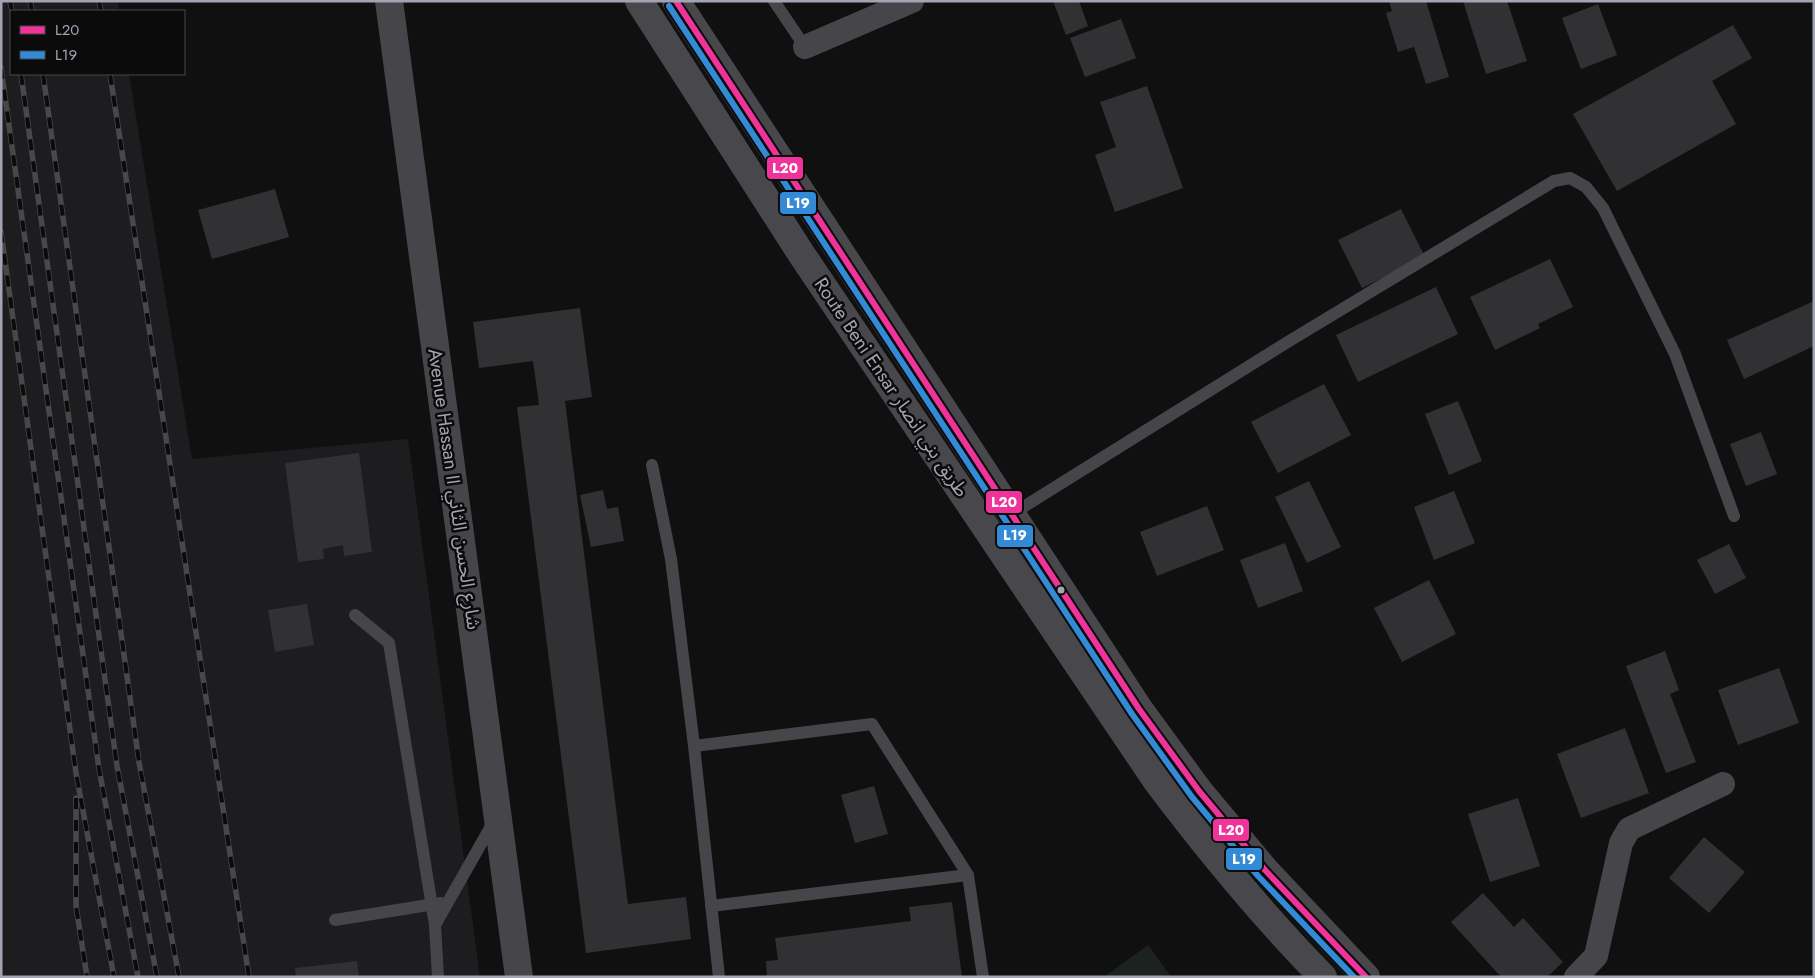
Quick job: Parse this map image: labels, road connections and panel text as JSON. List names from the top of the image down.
{
  "streets": {
    "highway": ["Route Beni Ensar طريق بني انصار"],
    "street": ["Avenue Hassan II شارع الحسن الثاني"]
  },
  "lines": ["transit line L20", "transit line L19"],
  "legend": ["L20", "L19"]
}
